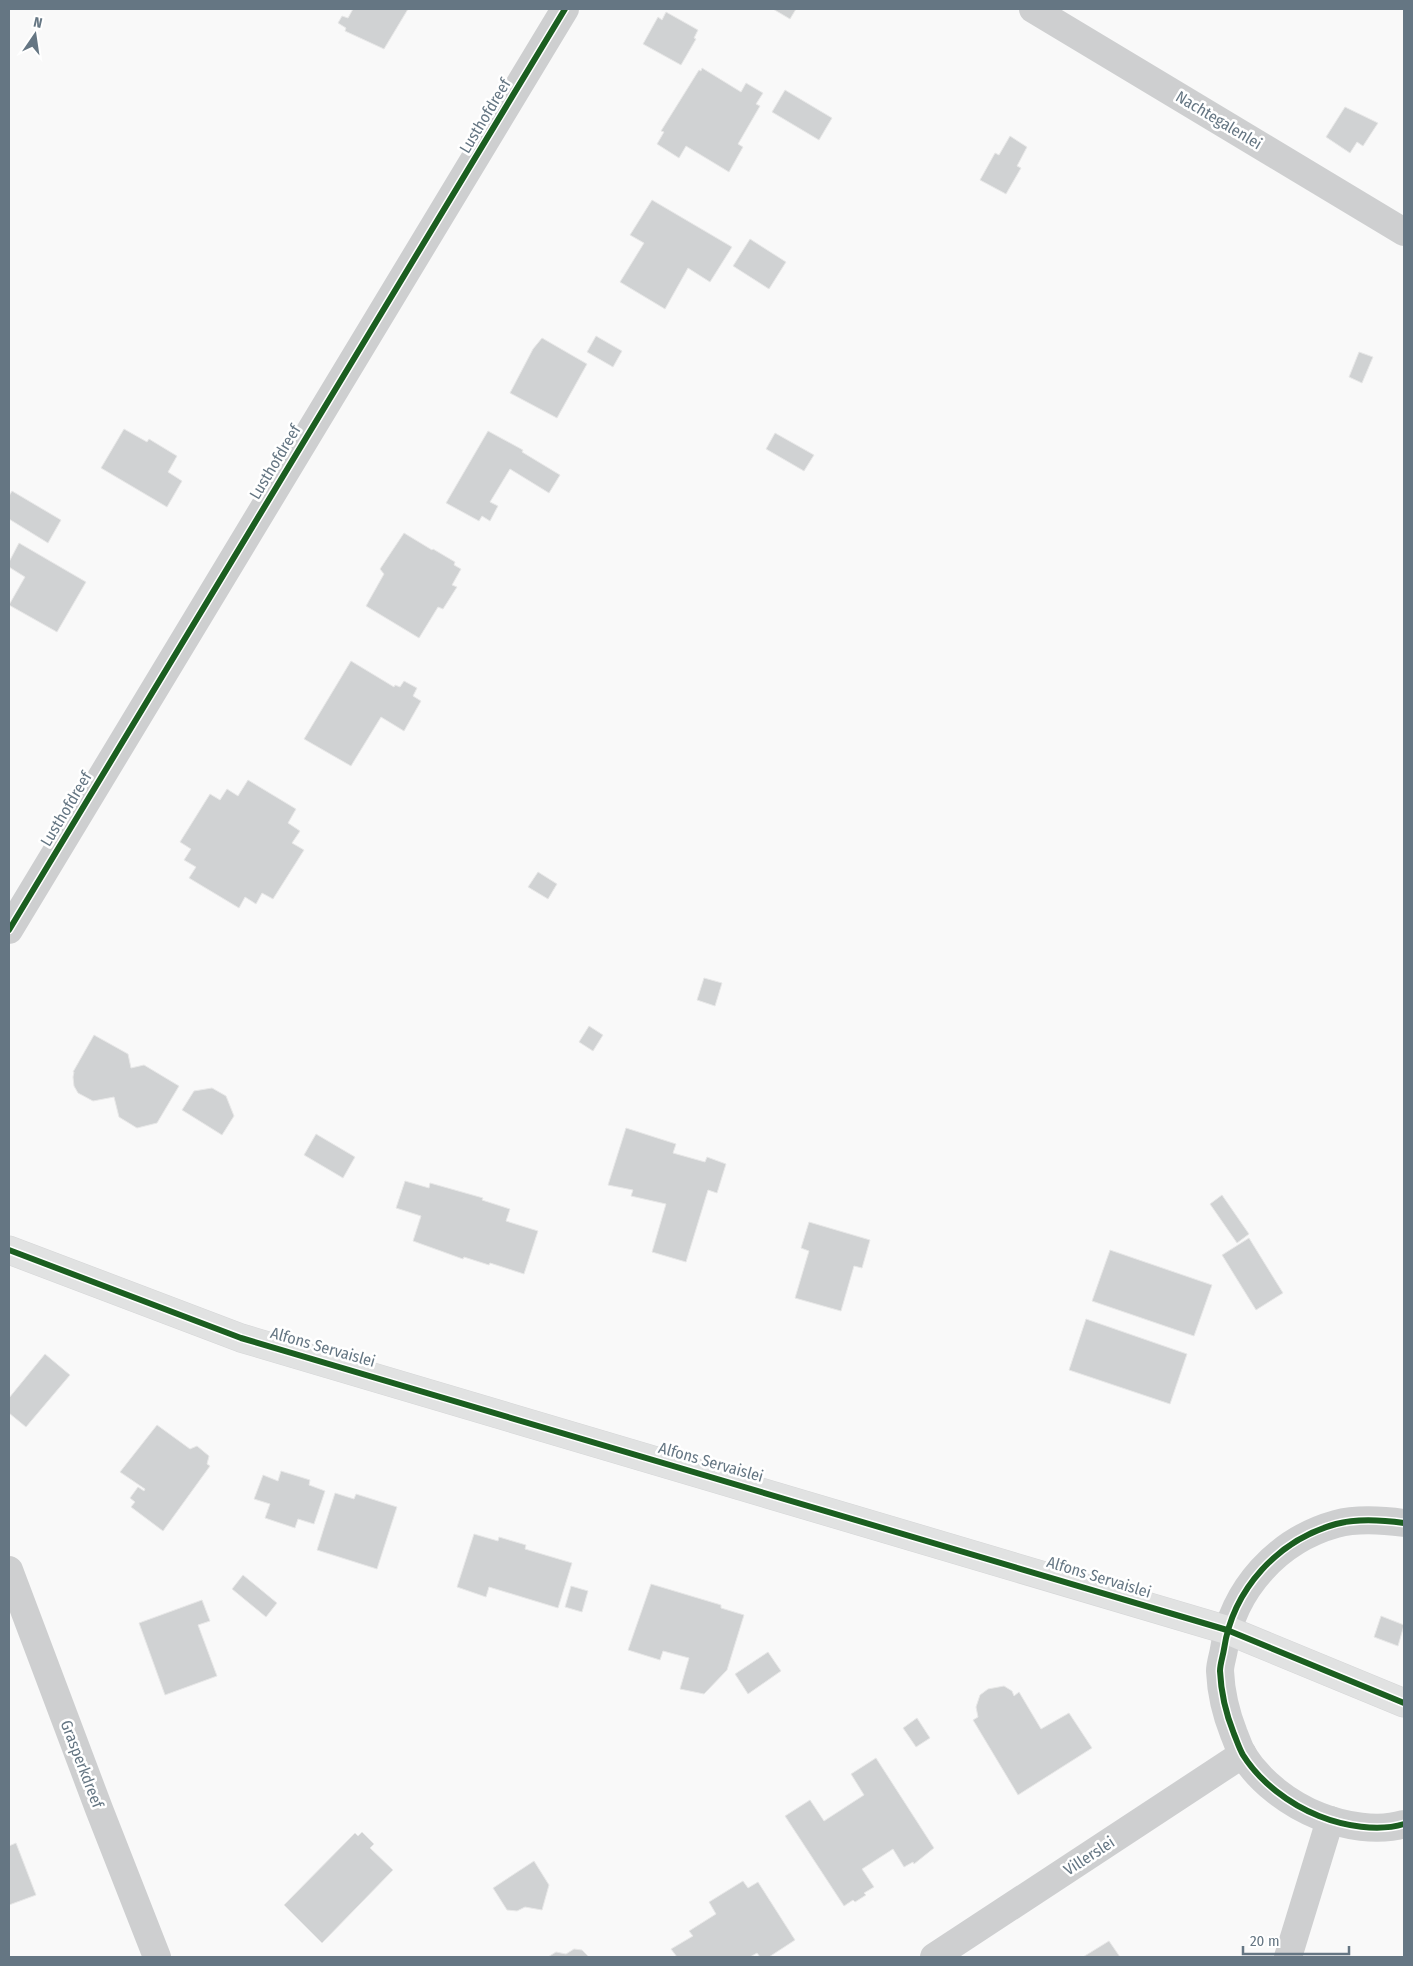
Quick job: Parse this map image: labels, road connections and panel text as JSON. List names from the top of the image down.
{
  "streets": {
    "street": [
      "Lusthofdreef",
      "Nachtegalenlei",
      "Alfons Servaislei",
      "Grasperkdreef",
      "Villerslei"
    ]
  },
  "scale_bar": "20 m",
  "north": "top"
}
